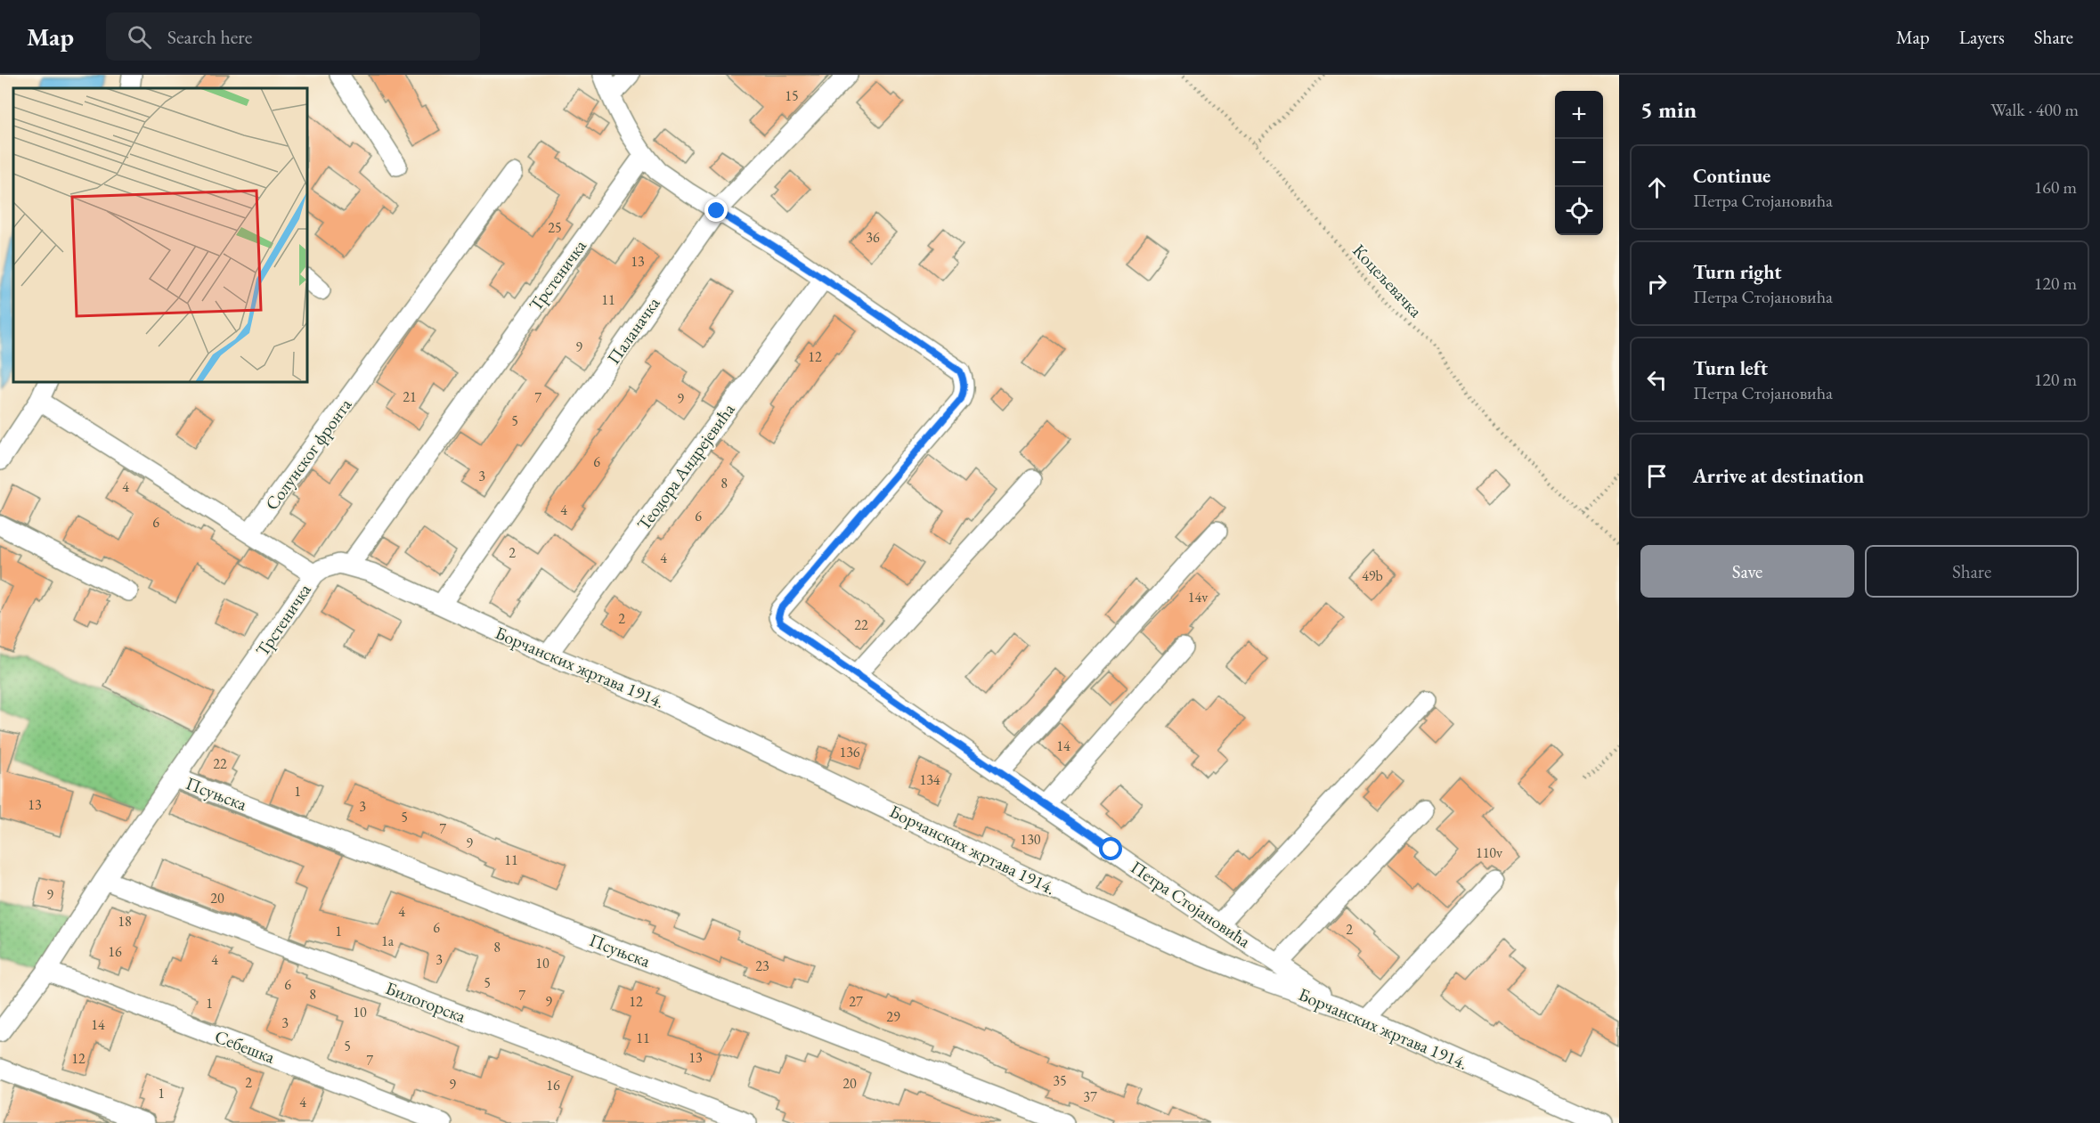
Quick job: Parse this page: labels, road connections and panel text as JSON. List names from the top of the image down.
{
  "streets": {
    "street": [
      "Трстеничка",
      "Паланачка",
      "Солунског фронта",
      "Теодора Андрејевића",
      "Борчанских жртава 1914.",
      "Псуњска",
      "Петра Стојановића",
      "Билогорска",
      "Себешка"
    ],
    "path": ["Коцељевачка"]
  },
  "crossings": [
    ["Трстеничка", "Борчанских жртава 1914."],
    ["Трстеничка", "Псуњска"],
    ["Трстеничка", "Петра Стојановића"],
    ["Трстеничка", "Билогорска"],
    ["Трстеничка", "Себешка"],
    ["Паланачка", "Борчанских жртава 1914."],
    ["Паланачка", "Петра Стојановића"],
    ["Теодора Андрејевића", "Борчанских жртава 1914."],
    ["Теодора Андрејевића", "Петра Стојановића"],
    ["Борчанских жртава 1914.", "Петра Стојановића"]
  ],
  "house_numbers": [
    "15",
    "25",
    "36",
    "13",
    "11",
    "9",
    "12",
    "21",
    "7",
    "9",
    "5",
    "6",
    "3",
    "8",
    "4",
    "4",
    "6",
    "6",
    "2",
    "4",
    "49b",
    "14v",
    "2",
    "22",
    "14",
    "136",
    "22",
    "134",
    "1",
    "13",
    "3",
    "5",
    "7",
    "130",
    "9",
    "110v",
    "11",
    "9",
    "20",
    "4",
    "18",
    "6",
    "2",
    "1",
    "1a",
    "8",
    "16",
    "4",
    "3",
    "10",
    "23",
    "5",
    "6",
    "8",
    "7",
    "9",
    "12",
    "27",
    "1",
    "10",
    "29",
    "3",
    "14",
    "11",
    "5",
    "13",
    "12",
    "7",
    "35",
    "2",
    "20",
    "9",
    "16",
    "1",
    "37",
    "4"
  ],
  "page": {
    "header": "Map",
    "search": "Search here",
    "nav": ["Map", "Layers", "Share"],
    "heading": ["5 min", "Walk · 400 m"],
    "map_buttons": ["+", "−"],
    "list": [
      ["Continue", "Петра Стојановића", "160 m"],
      ["Turn right", "Петра Стојановића", "120 m"],
      ["Turn left", "Петра Стојановића", "120 m"],
      "Arrive at destination"
    ],
    "buttons": ["Save", "Share"]
  }
}
